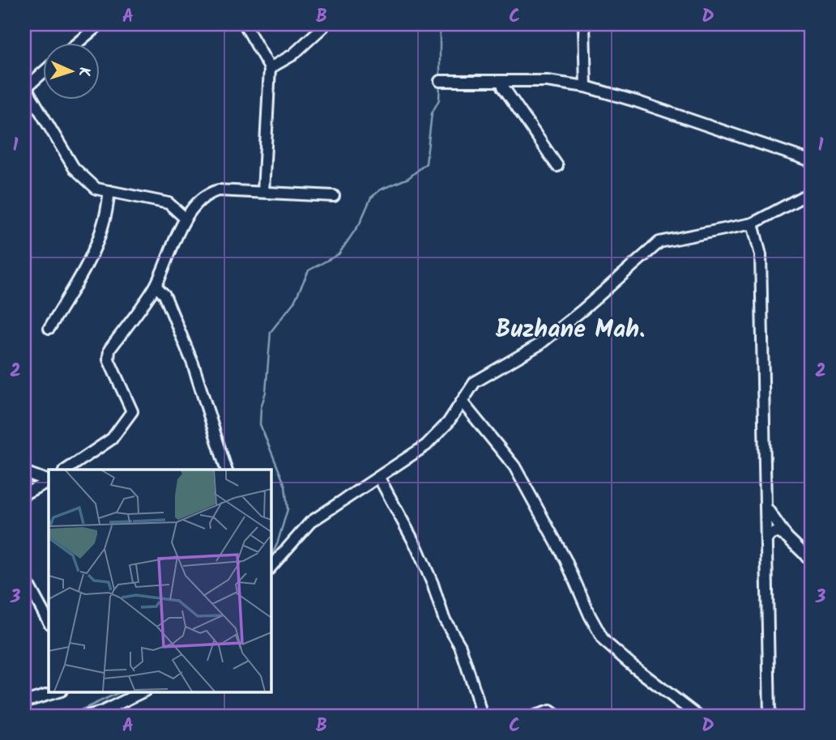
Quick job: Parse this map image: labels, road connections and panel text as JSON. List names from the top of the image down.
{
  "districts": ["Buzhane Mah."],
  "north": "right",
  "grid": {
    "columns": [
      "A",
      "B",
      "C",
      "D"
    ],
    "rows": ["1", "2", "3"]
  }
}
